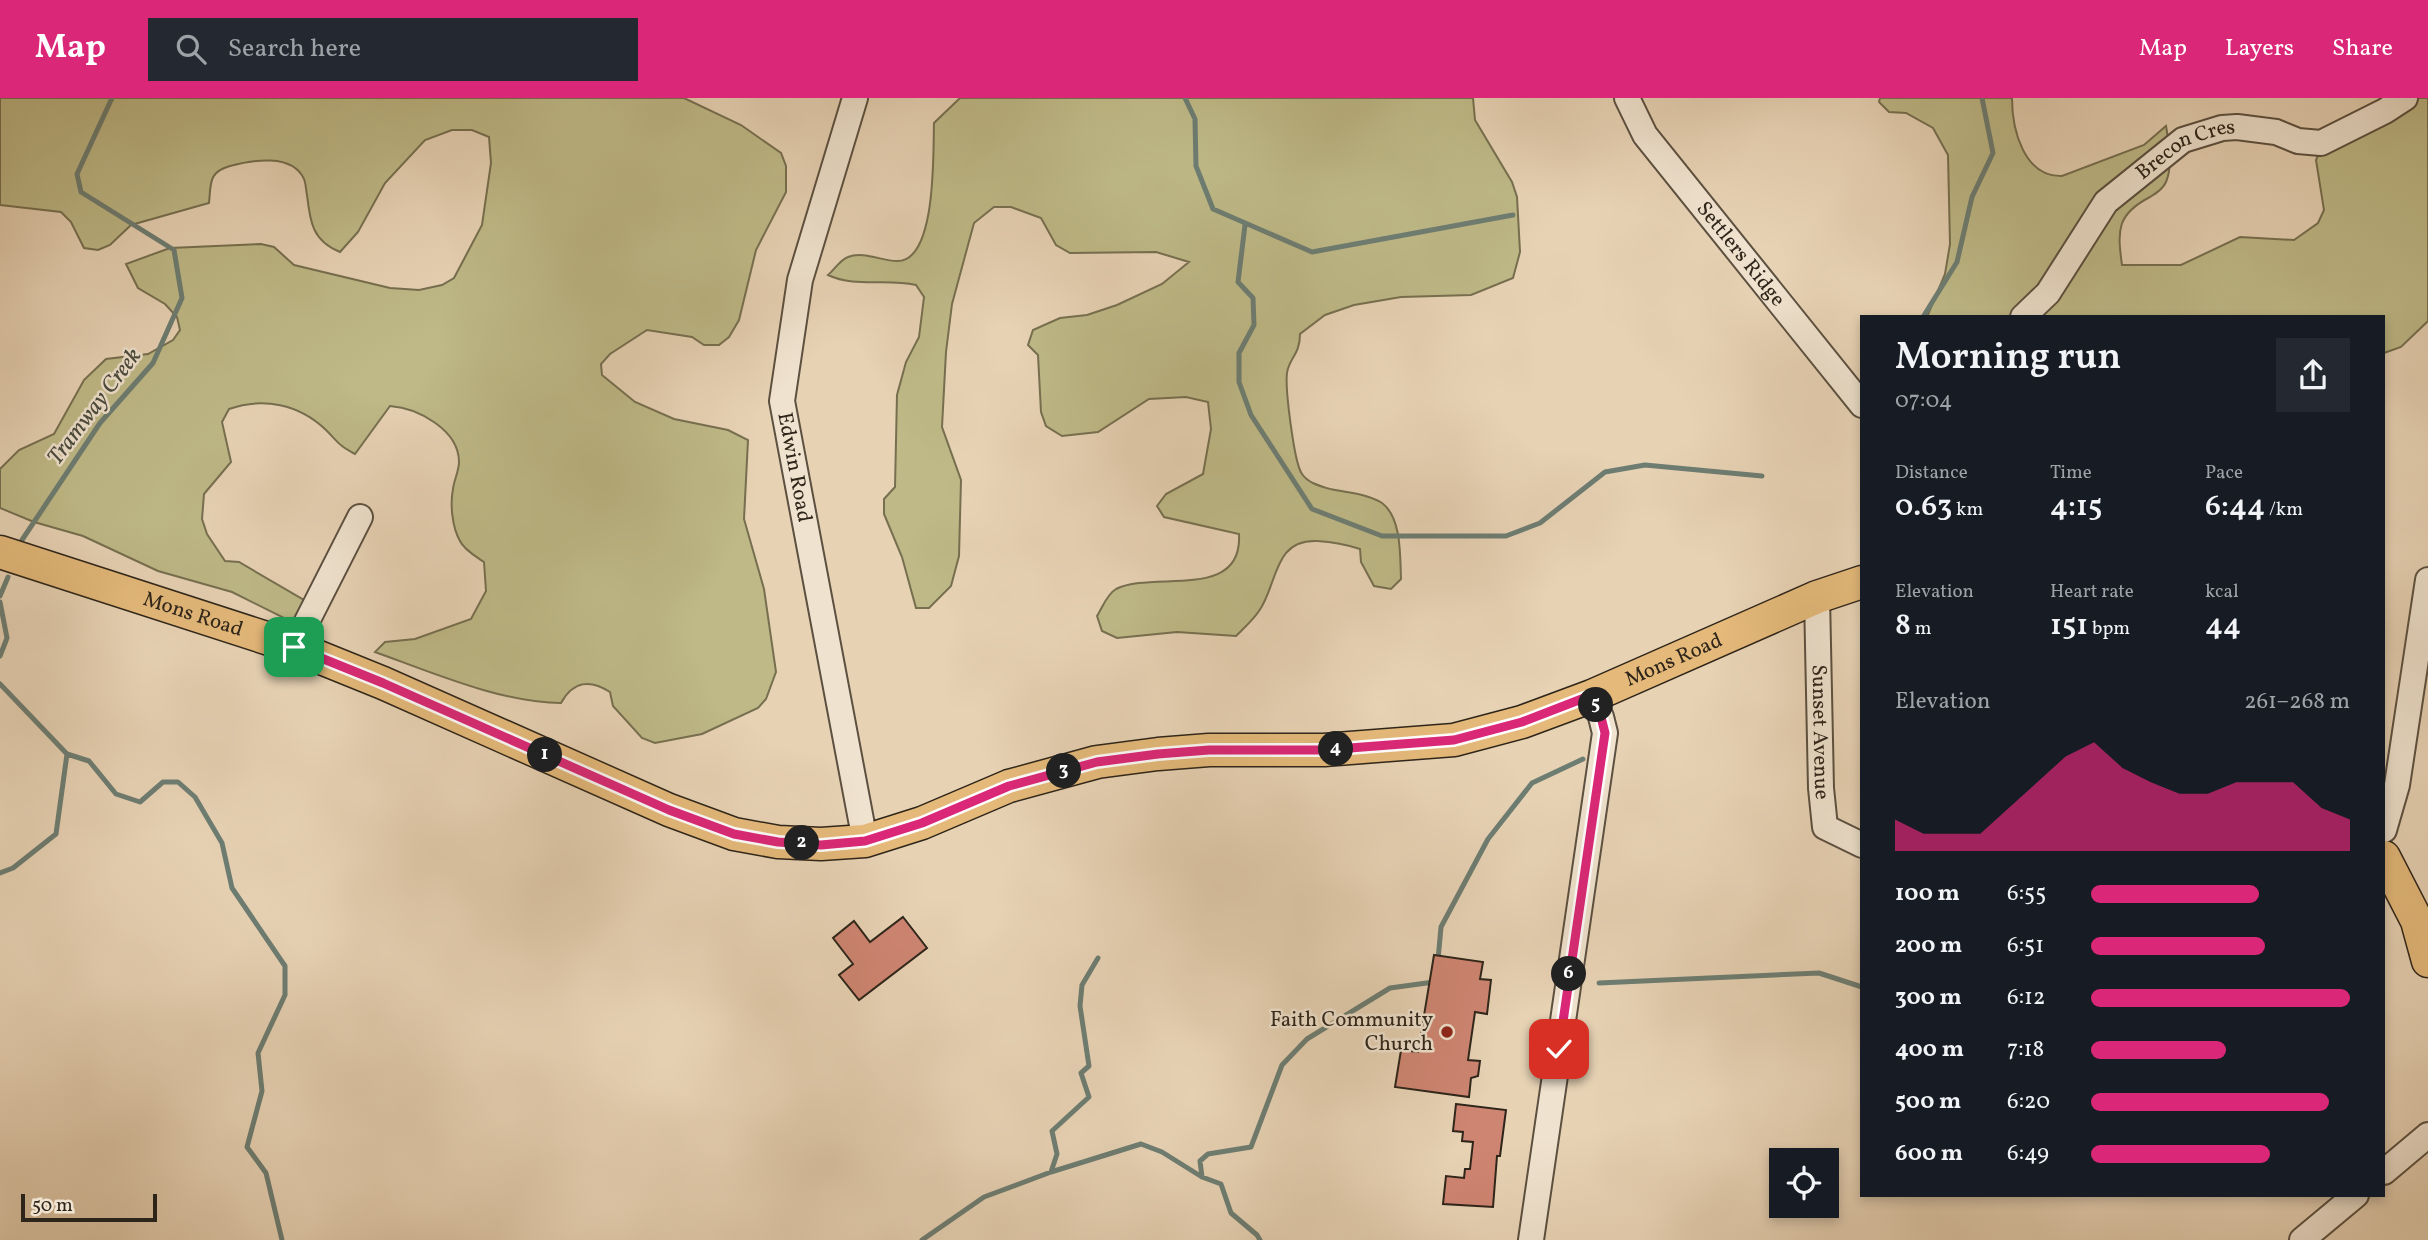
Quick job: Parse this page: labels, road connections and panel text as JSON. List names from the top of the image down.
{
  "streets": {
    "main road": ["Mons Road"],
    "street": [
      "Brecon Cres",
      "Settlers Ridge",
      "Edwin Road",
      "Sunset Avenue"
    ]
  },
  "crossings": [
    ["Edwin Road", "Mons Road"],
    ["Mons Road", "Sunset Avenue"]
  ],
  "water": ["Tramway Creek"],
  "places": ["Faith Community Church"],
  "scale_bar": "50 m",
  "page": {
    "header": "Map",
    "search": "Search here",
    "nav": ["Map", "Layers", "Share"],
    "heading": ["Morning run", "07:04"],
    "stats": [
      ["Distance", "0.63 km"],
      ["Time", "4:15"],
      ["Pace", "6:44 /km"],
      ["Elevation", "8 m"],
      ["Heart rate", "151 bpm"],
      ["kcal", "44"]
    ],
    "chart": ["Elevation", "261–268 m"],
    "pins": [
      "5",
      "4",
      "1",
      "3",
      "2",
      "6"
    ],
    "list": [
      {
        "name": "100 m",
        "note": "6:55"
      },
      {
        "name": "200 m",
        "note": "6:51"
      },
      {
        "name": "300 m",
        "note": "6:12"
      },
      {
        "name": "400 m",
        "note": "7:18"
      },
      {
        "name": "500 m",
        "note": "6:20"
      },
      {
        "name": "600 m",
        "note": "6:49"
      }
    ],
    "scale": "50 m"
  }
}
